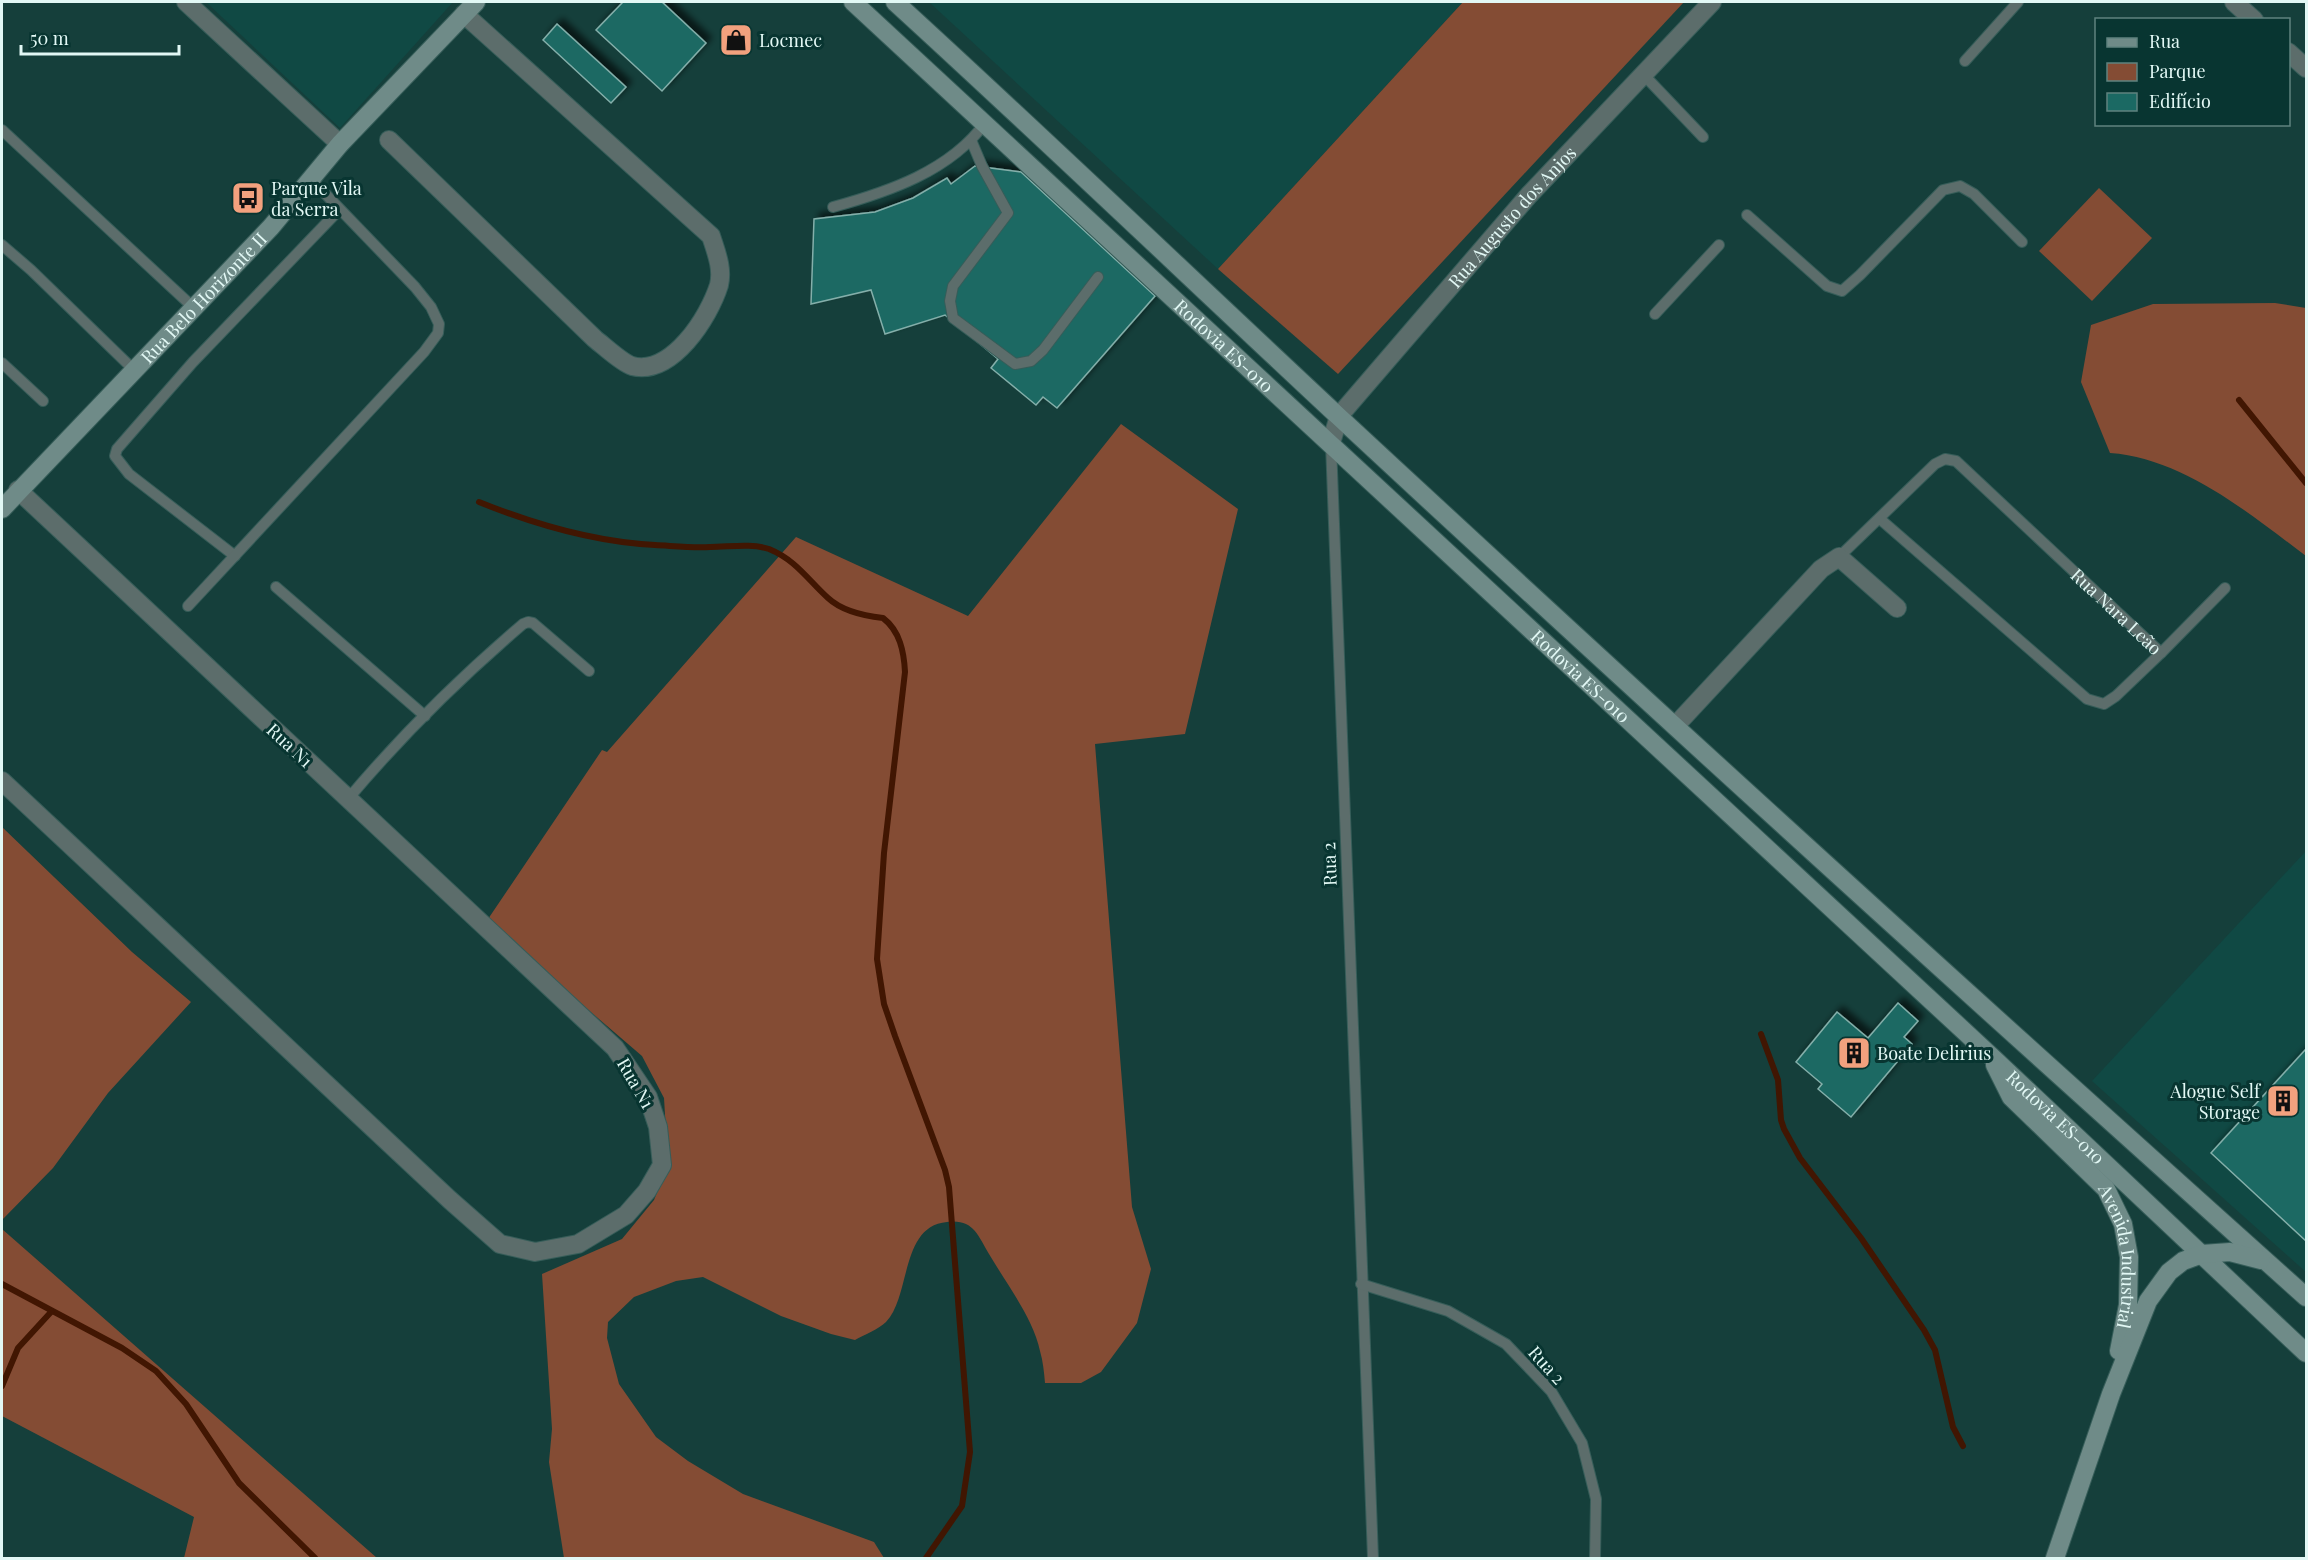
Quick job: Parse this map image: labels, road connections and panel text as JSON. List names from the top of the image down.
{
  "streets": {
    "main road": ["Rua Belo Horizonte II", "Rodovia ES-010", "Avenida Industrial"],
    "street": ["Rua Augusto dos Anjos", "Rua Nara Leão", "Rua N1"],
    "lane": ["Rua 2"]
  },
  "crossings": [
    ["Rua Augusto dos Anjos", "Rodovia ES-010"],
    ["Rua Augusto dos Anjos", "Rua 2"],
    ["Rua Belo Horizonte II", "Rua N1"],
    ["Rodovia ES-010", "Rua Nara Leão"],
    ["Rodovia ES-010", "Rua 2"],
    ["Rodovia ES-010", "Avenida Industrial"]
  ],
  "places": {
    "shop": ["Locmec"],
    "bus stop": ["Parque Vila da Serra"],
    "building": ["Boate Delirius", "Alogue Self Storage"]
  },
  "legend": ["Rua", "Parque", "Edifício"],
  "scale_bar": "50 m"
}
